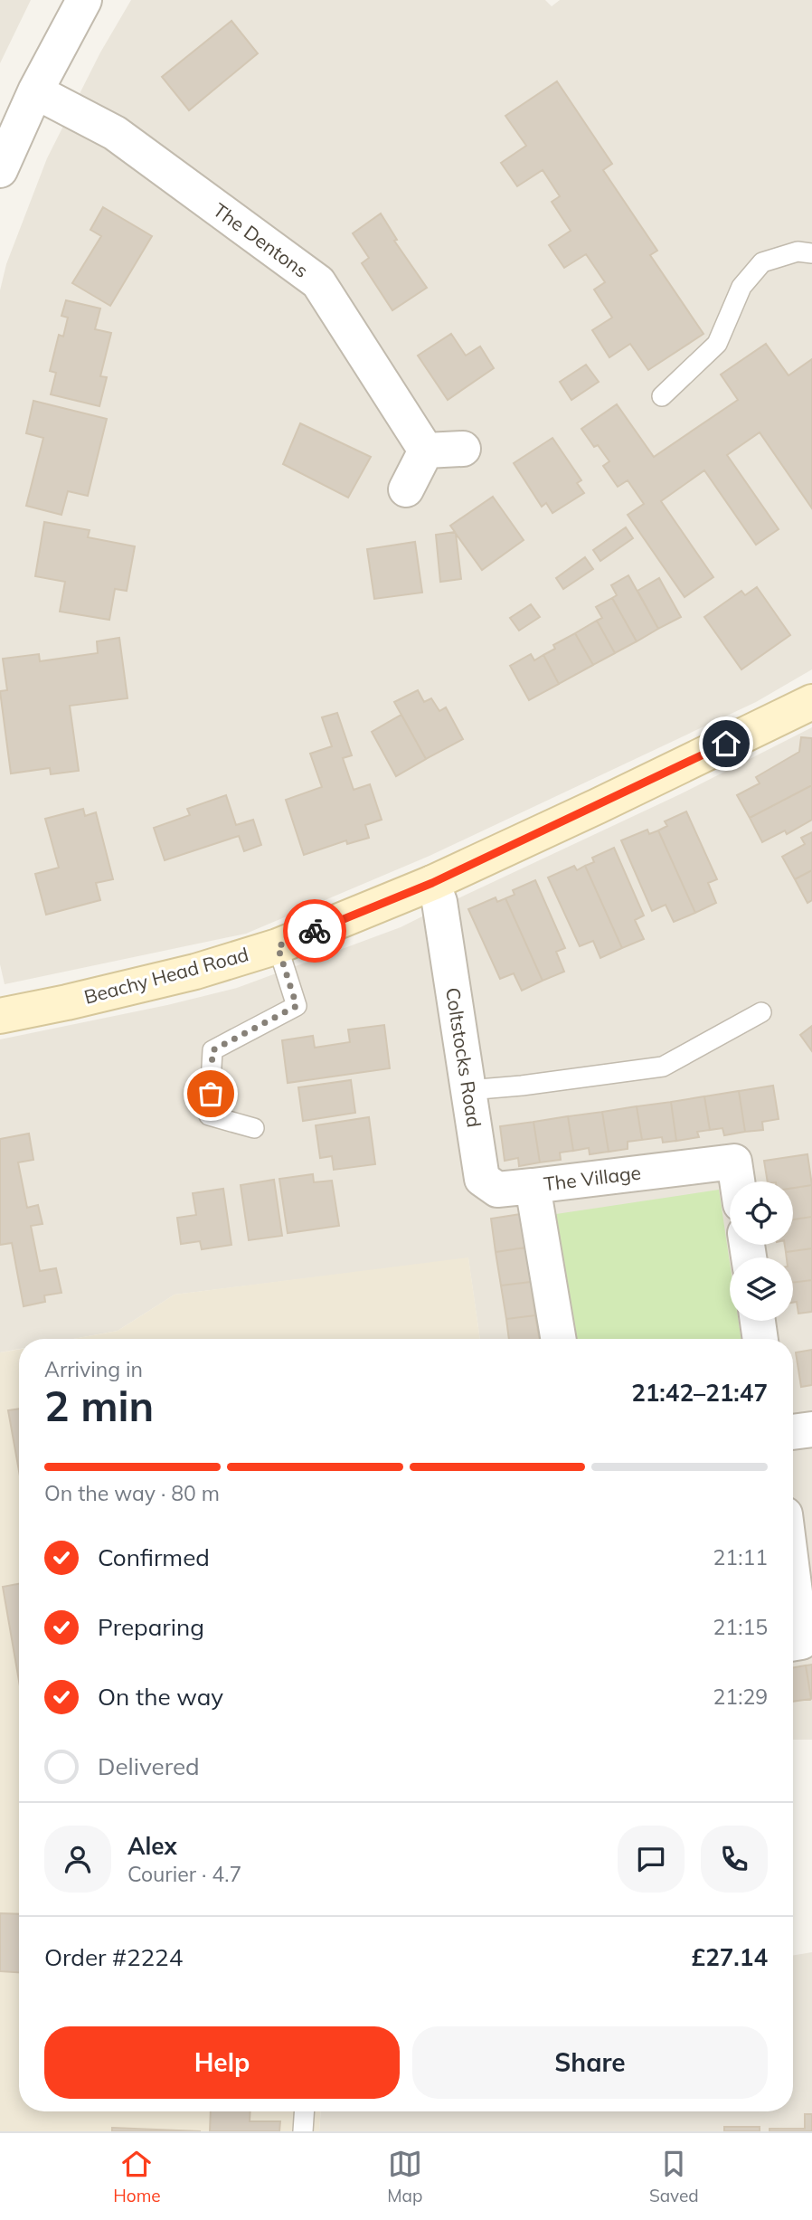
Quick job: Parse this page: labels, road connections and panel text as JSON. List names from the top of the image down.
{
  "streets": {
    "street": [
      "The Dentons",
      "Beachy Head Road",
      "Coltstocks Road",
      "The Village"
    ]
  },
  "crossings": [
    ["Beachy Head Road", "Coltstocks Road"],
    ["Coltstocks Road", "The Village"]
  ],
  "page": {
    "heading": ["2 min", "Arriving in", "21:42–21:47"],
    "panel": [
      "Alex",
      "Courier · 4.7",
      "Order #2224",
      "£27.14"
    ],
    "bar": "On the way · 80 m",
    "list": [
      ["Confirmed", "21:11"],
      ["Preparing", "21:15"],
      ["On the way", "21:29"],
      "Delivered"
    ],
    "buttons": ["Help", "Share"],
    "tabs": ["Home", "Map", "Saved"]
  }
}
